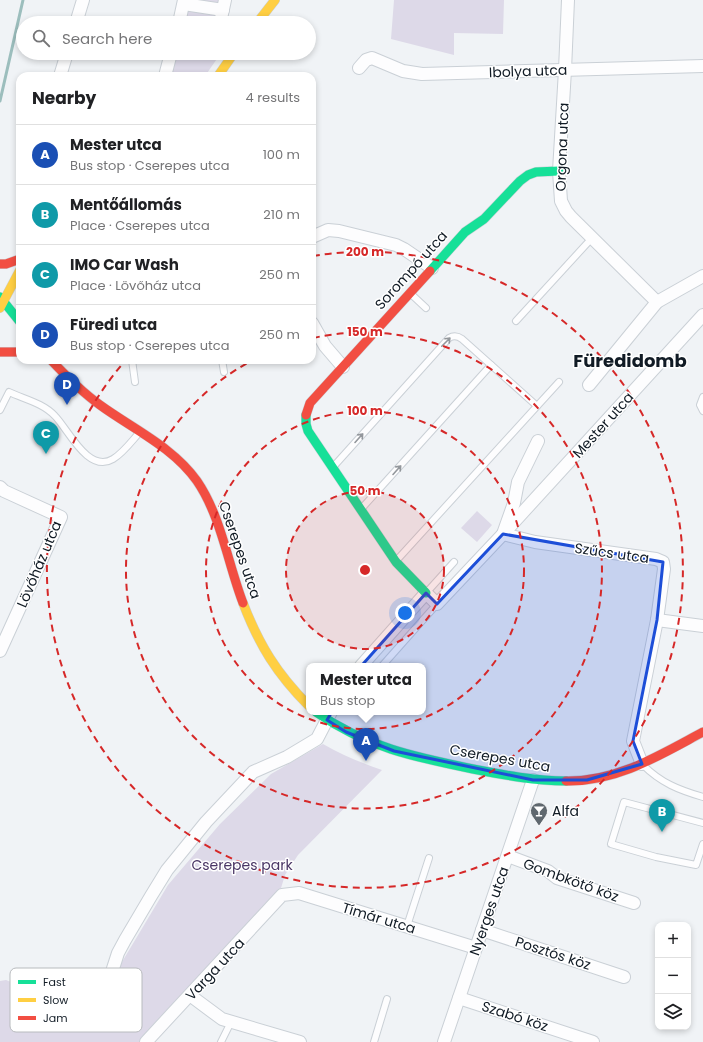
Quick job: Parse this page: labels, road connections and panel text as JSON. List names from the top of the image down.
{
  "streets": {
    "street": [
      "Ibolya utca",
      "Orgona utca",
      "Sorompó utca",
      "Mester utca",
      "Cserepes utca",
      "Szűcs utca",
      "Lövőház utca",
      "Gombkötő köz",
      "Nyerges utca",
      "Tímár utca",
      "Posztós köz",
      "Varga utca",
      "Szabó köz"
    ]
  },
  "crossings": [
    ["Ibolya utca", "Orgona utca"],
    ["Orgona utca", "Sorompó utca"],
    ["Mester utca", "Szűcs utca"],
    ["Cserepes utca", "Szűcs utca"],
    ["Cserepes utca", "Nyerges utca"],
    ["Gombkötő köz", "Nyerges utca"],
    ["Nyerges utca", "Tímár utca"],
    ["Nyerges utca", "Posztós köz"],
    ["Nyerges utca", "Szabó köz"],
    ["Tímár utca", "Varga utca"]
  ],
  "districts": ["Füredidomb"],
  "parks": ["Cserepes park"],
  "places": {
    "bar": ["Alfa"]
  },
  "legend": ["Fast", "Slow", "Jam"],
  "page": {
    "search": "Search here",
    "heading": ["Nearby", "4 results"],
    "list": [
      {
        "mark": "A",
        "name": "Mester utca",
        "note": "Bus stop · Cserepes utca",
        "value": "100 m"
      },
      {
        "mark": "B",
        "name": "Mentőállomás",
        "note": "Place · Cserepes utca",
        "value": "210 m"
      },
      {
        "mark": "C",
        "name": "IMO Car Wash",
        "note": "Place · Lövőház utca",
        "value": "250 m"
      },
      {
        "mark": "D",
        "name": "Füredi utca",
        "note": "Bus stop · Cserepes utca",
        "value": "250 m"
      }
    ],
    "pins": [
      "D",
      "C",
      "A",
      "B"
    ],
    "popup": ["Mester utca", "Bus stop"],
    "map_buttons": ["+", "−"]
  },
  "rings": [
    "200 m",
    "150 m",
    "100 m",
    "50 m"
  ]
}
